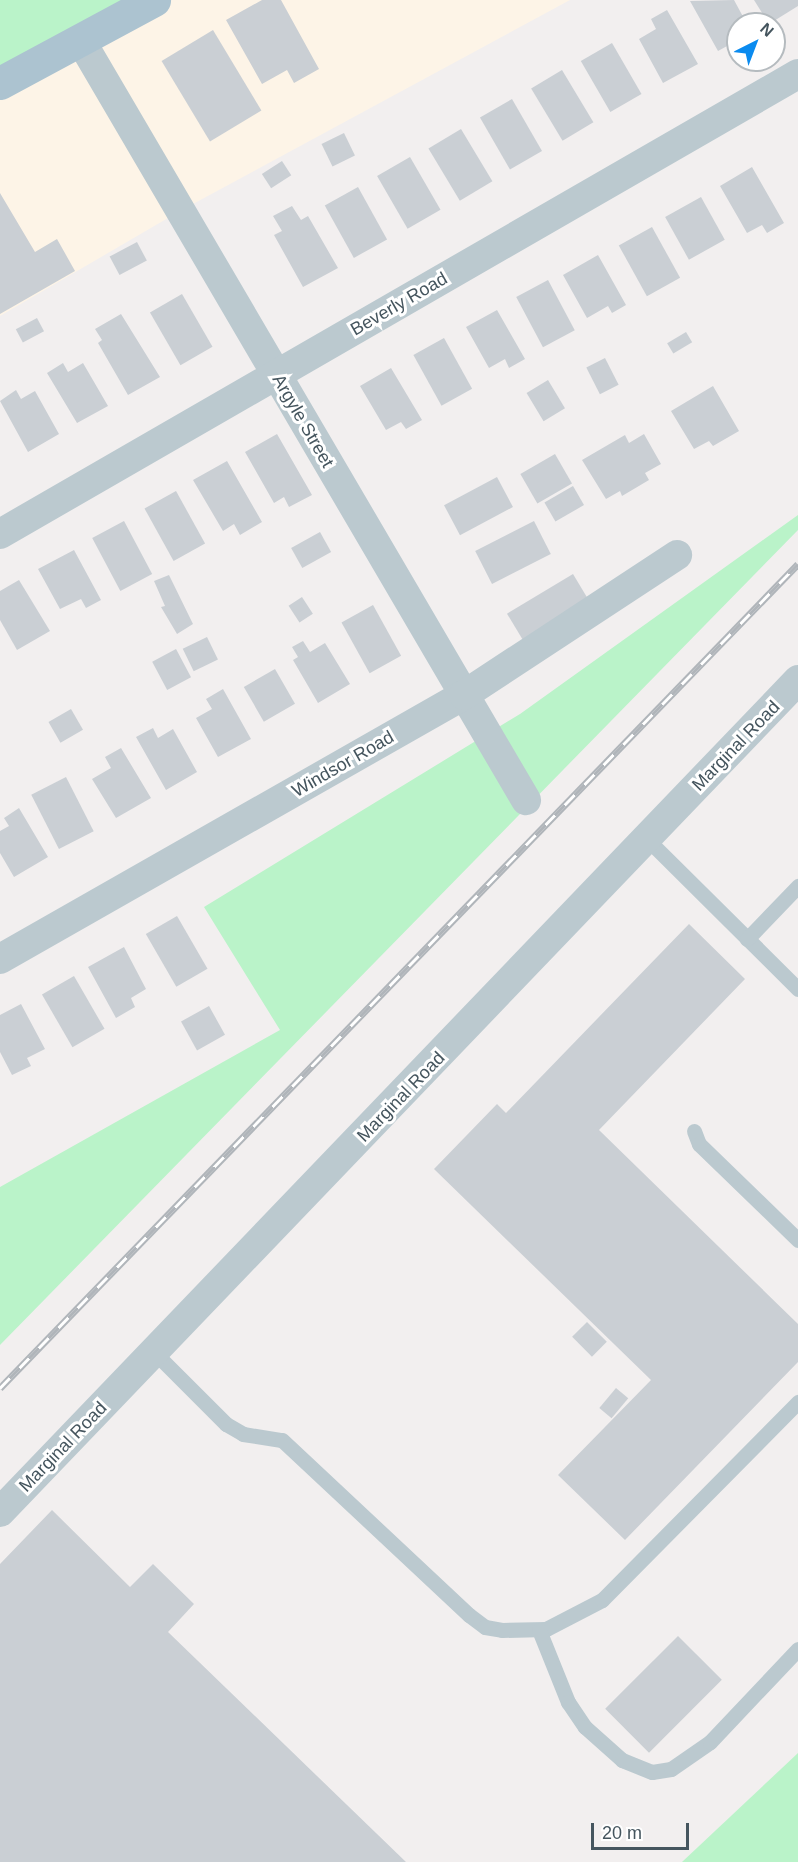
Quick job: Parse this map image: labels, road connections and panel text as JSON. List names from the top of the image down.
{
  "streets": {
    "street": [
      "Beverly Road",
      "Argyle Street",
      "Marginal Road",
      "Windsor Road"
    ]
  },
  "crossings": [
    ["Beverly Road", "Argyle Street"],
    ["Argyle Street", "Windsor Road"]
  ],
  "scale_bar": "20 m",
  "north": "top right"
}
